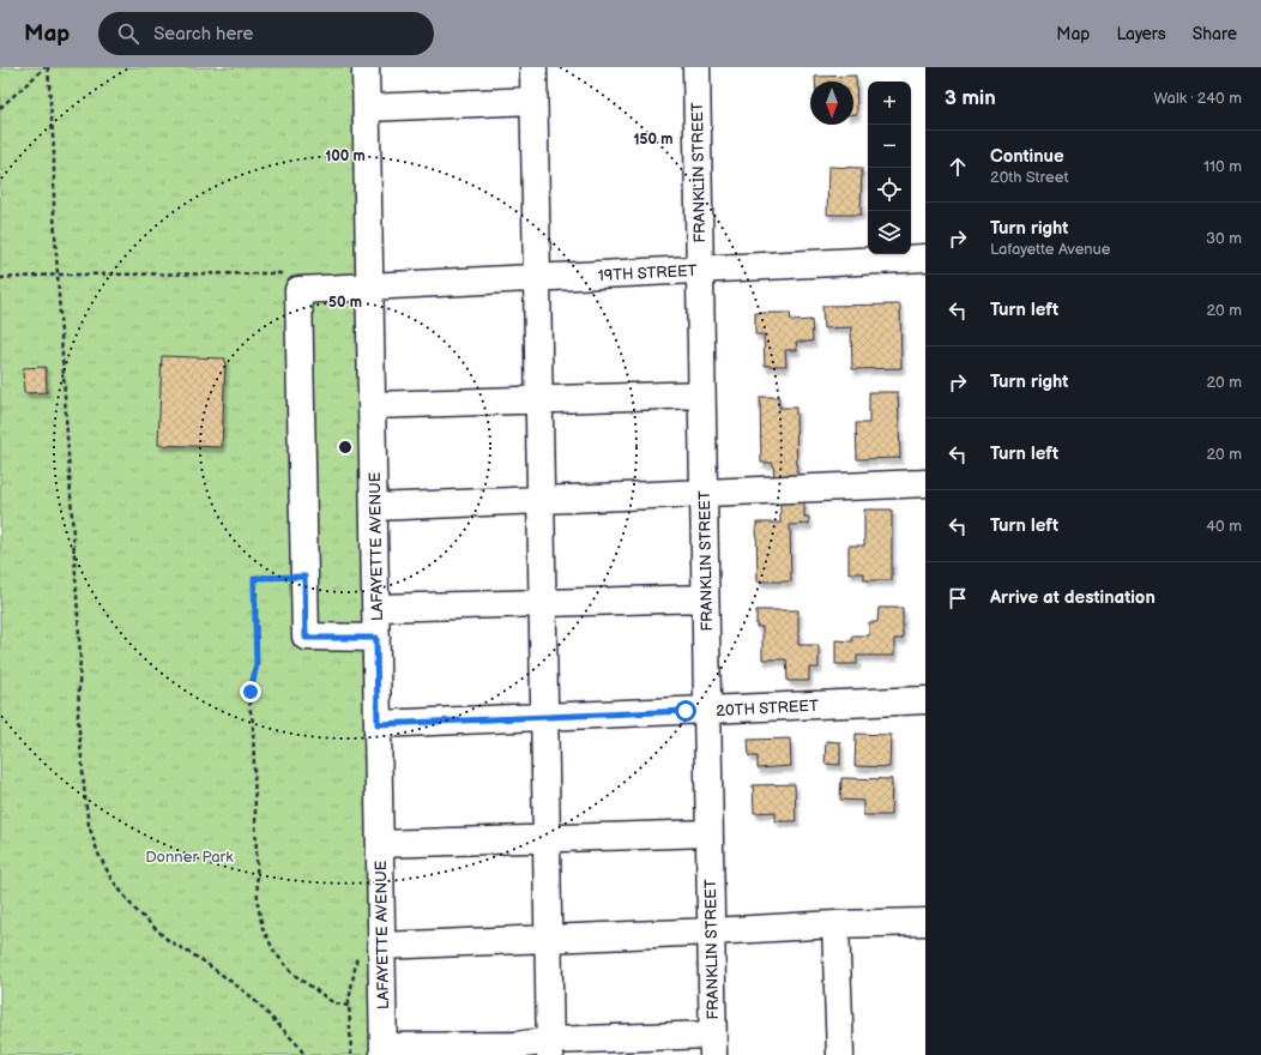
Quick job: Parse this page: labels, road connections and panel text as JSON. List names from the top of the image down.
{
  "streets": {
    "street": [
      "FRANKLIN STREET",
      "19TH STREET",
      "LAFAYETTE AVENUE",
      "20TH STREET"
    ]
  },
  "crossings": [
    ["FRANKLIN STREET", "19TH STREET"],
    ["FRANKLIN STREET", "20TH STREET"],
    ["19TH STREET", "LAFAYETTE AVENUE"],
    ["LAFAYETTE AVENUE", "20TH STREET"]
  ],
  "parks": ["Donner Park"],
  "north": "bottom",
  "page": {
    "header": "Map",
    "search": "Search here",
    "nav": ["Map", "Layers", "Share"],
    "heading": ["3 min", "Walk · 240 m"],
    "map_buttons": ["+", "−"],
    "list": [
      ["Continue", "20th Street", "110 m"],
      ["Turn right", "Lafayette Avenue", "30 m"],
      ["Turn left", "20 m"],
      ["Turn right", "20 m"],
      ["Turn left", "20 m"],
      ["Turn left", "40 m"],
      "Arrive at destination"
    ]
  },
  "rings": ["150 m", "100 m", "50 m"]
}
